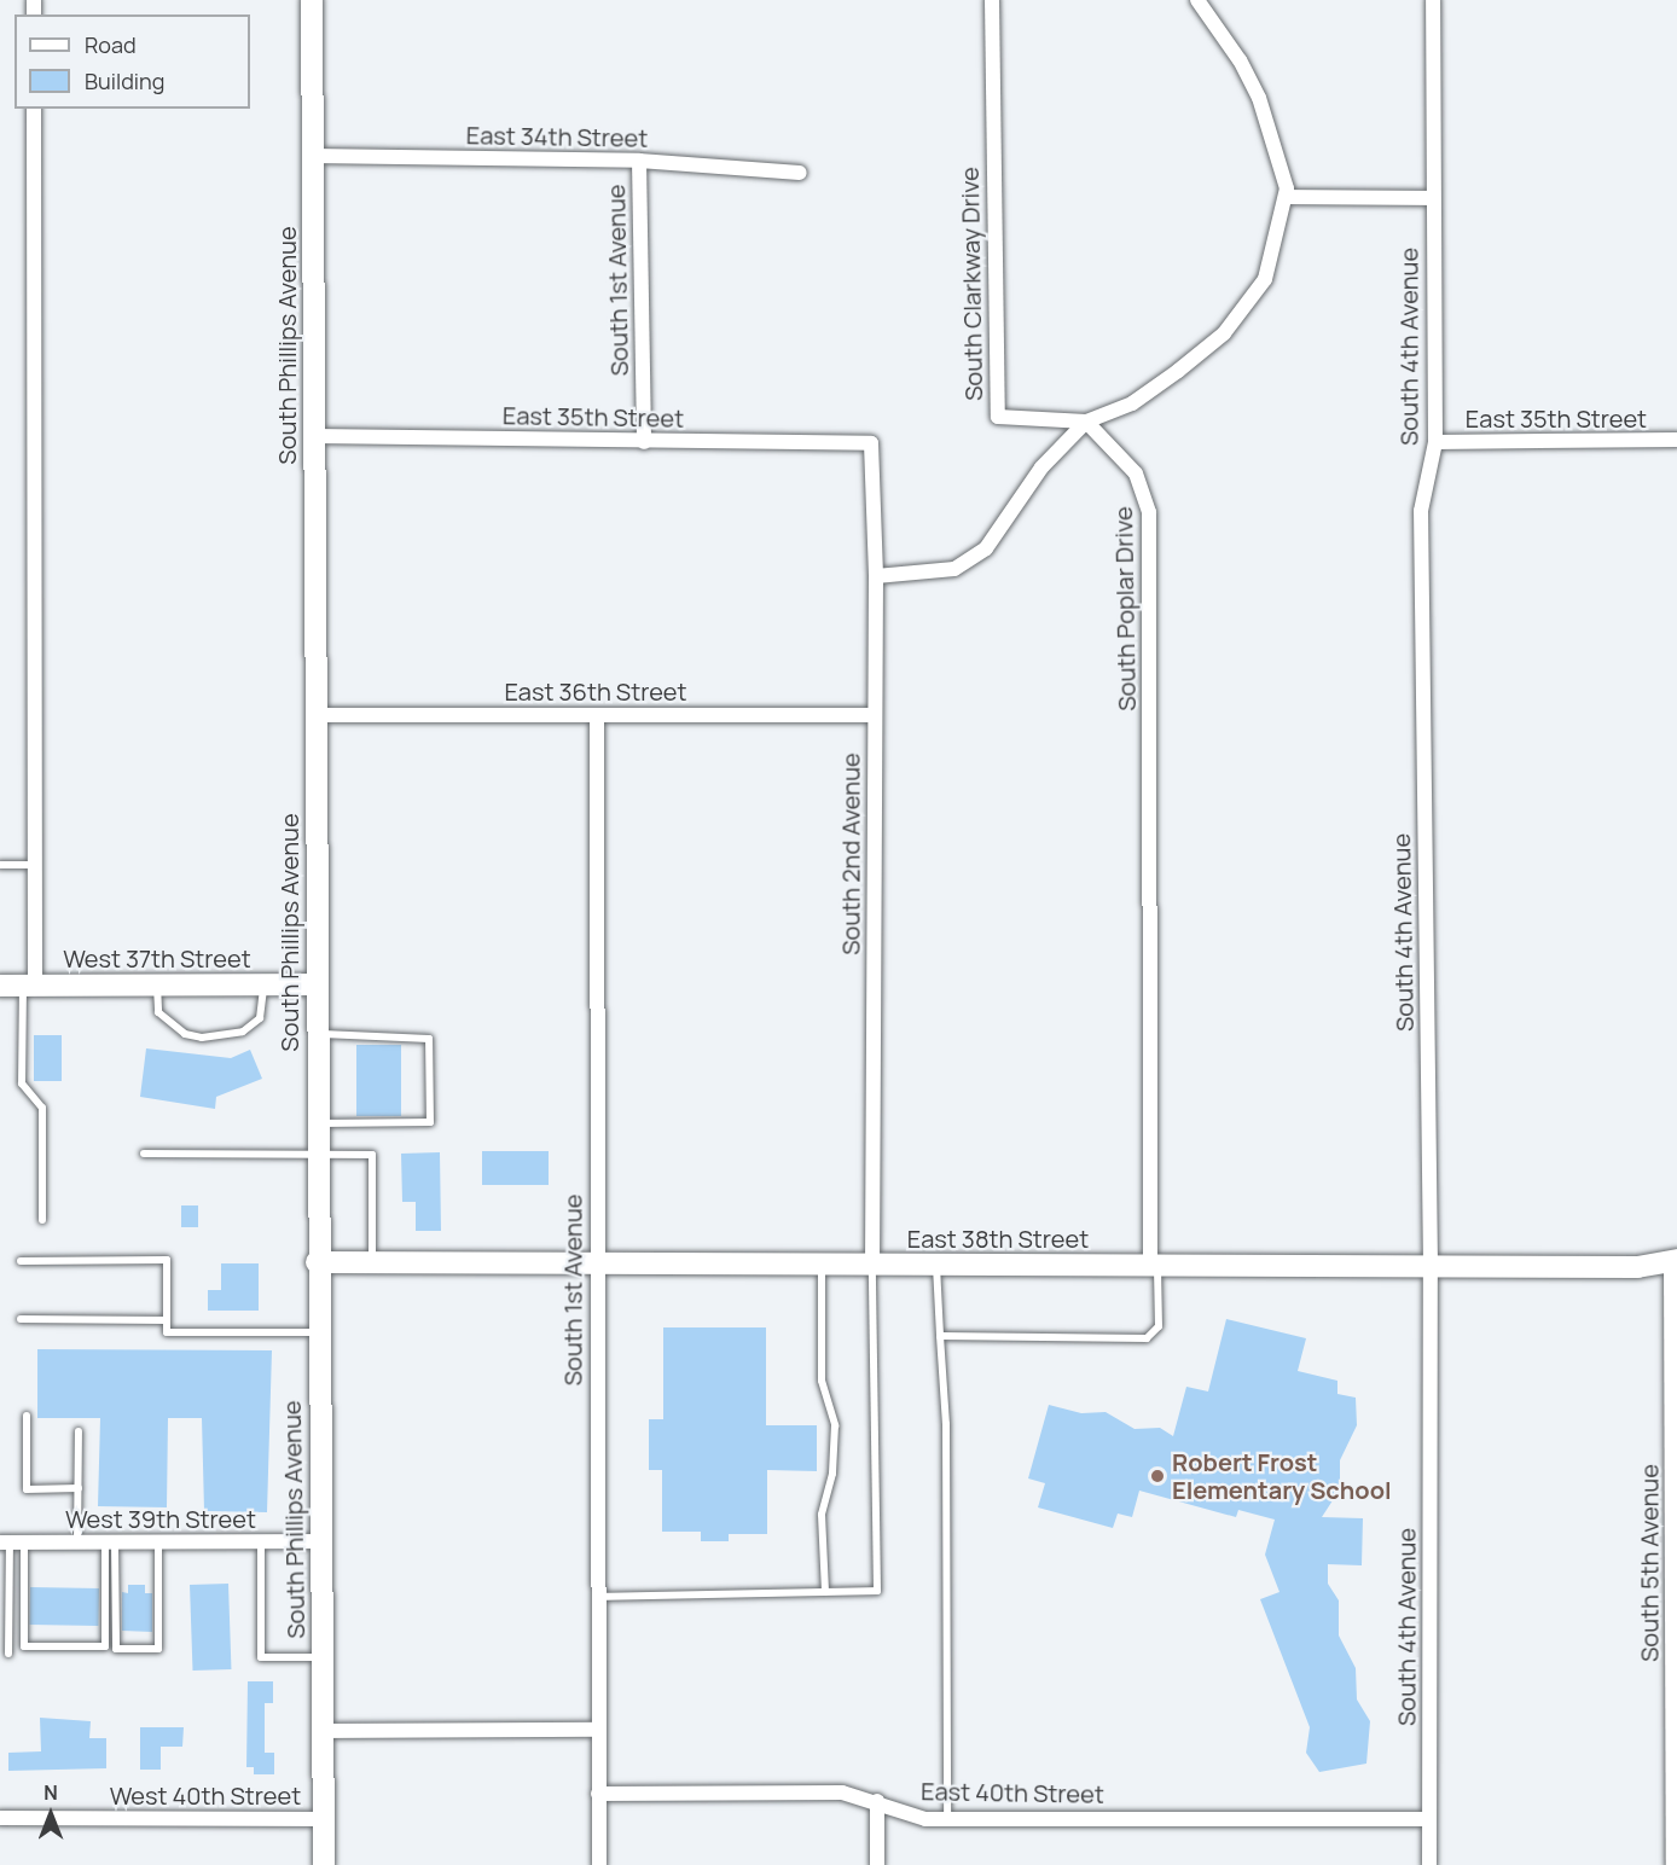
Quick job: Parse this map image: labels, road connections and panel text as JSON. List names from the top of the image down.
{
  "streets": {
    "street": [
      "East 34th Street",
      "South 1st Avenue",
      "South Clarkway Drive",
      "South Phillips Avenue",
      "South 4th Avenue",
      "East 35th Street",
      "South Poplar Drive",
      "East 36th Street",
      "South 2nd Avenue",
      "West 37th Street",
      "East 38th Street",
      "West 39th Street",
      "South 5th Avenue",
      "East 40th Street",
      "West 40th Street"
    ]
  },
  "crossings": [
    ["East 34th Street", "South 1st Avenue"],
    ["East 34th Street", "South Phillips Avenue"],
    ["South 1st Avenue", "East 35th Street"],
    ["South 1st Avenue", "East 36th Street"],
    ["South 1st Avenue", "East 38th Street"],
    ["South 1st Avenue", "East 40th Street"],
    ["South Clarkway Drive", "South Poplar Drive"],
    ["South Phillips Avenue", "East 35th Street"],
    ["South Phillips Avenue", "East 36th Street"],
    ["South Phillips Avenue", "West 37th Street"],
    ["South Phillips Avenue", "East 38th Street"],
    ["South Phillips Avenue", "West 39th Street"],
    ["South Phillips Avenue", "West 40th Street"],
    ["South 4th Avenue", "East 35th Street"],
    ["South 4th Avenue", "East 38th Street"],
    ["South 4th Avenue", "East 40th Street"],
    ["East 35th Street", "South 2nd Avenue"],
    ["South Poplar Drive", "East 38th Street"],
    ["East 36th Street", "South 2nd Avenue"],
    ["South 2nd Avenue", "East 38th Street"],
    ["East 38th Street", "South 5th Avenue"]
  ],
  "places": ["Robert Frost Elementary School"],
  "legend": ["Road", "Building"],
  "north": "top"
}
